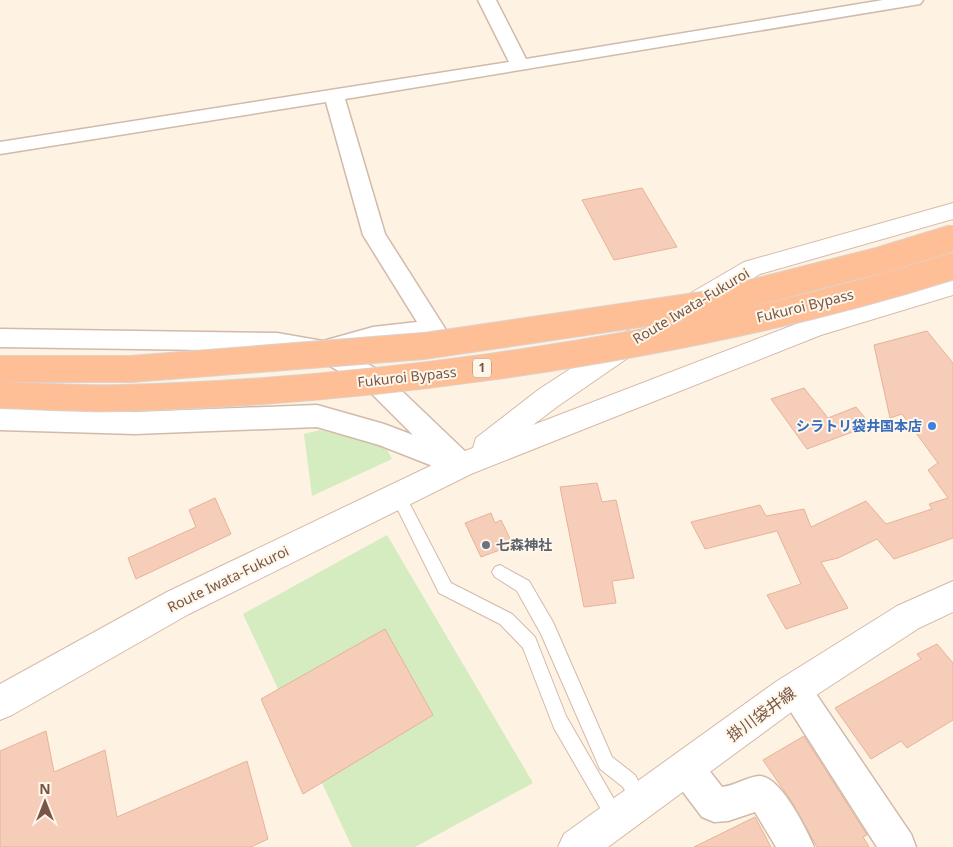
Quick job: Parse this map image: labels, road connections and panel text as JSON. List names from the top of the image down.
{
  "streets": {
    "highway": ["Fukuroi Bypass", "1"],
    "main road": ["Route Iwata-Fukuroi", "掛川袋井線"]
  },
  "places": ["シラトリ袋井国本店", "七森神社"],
  "north": "top"
}
